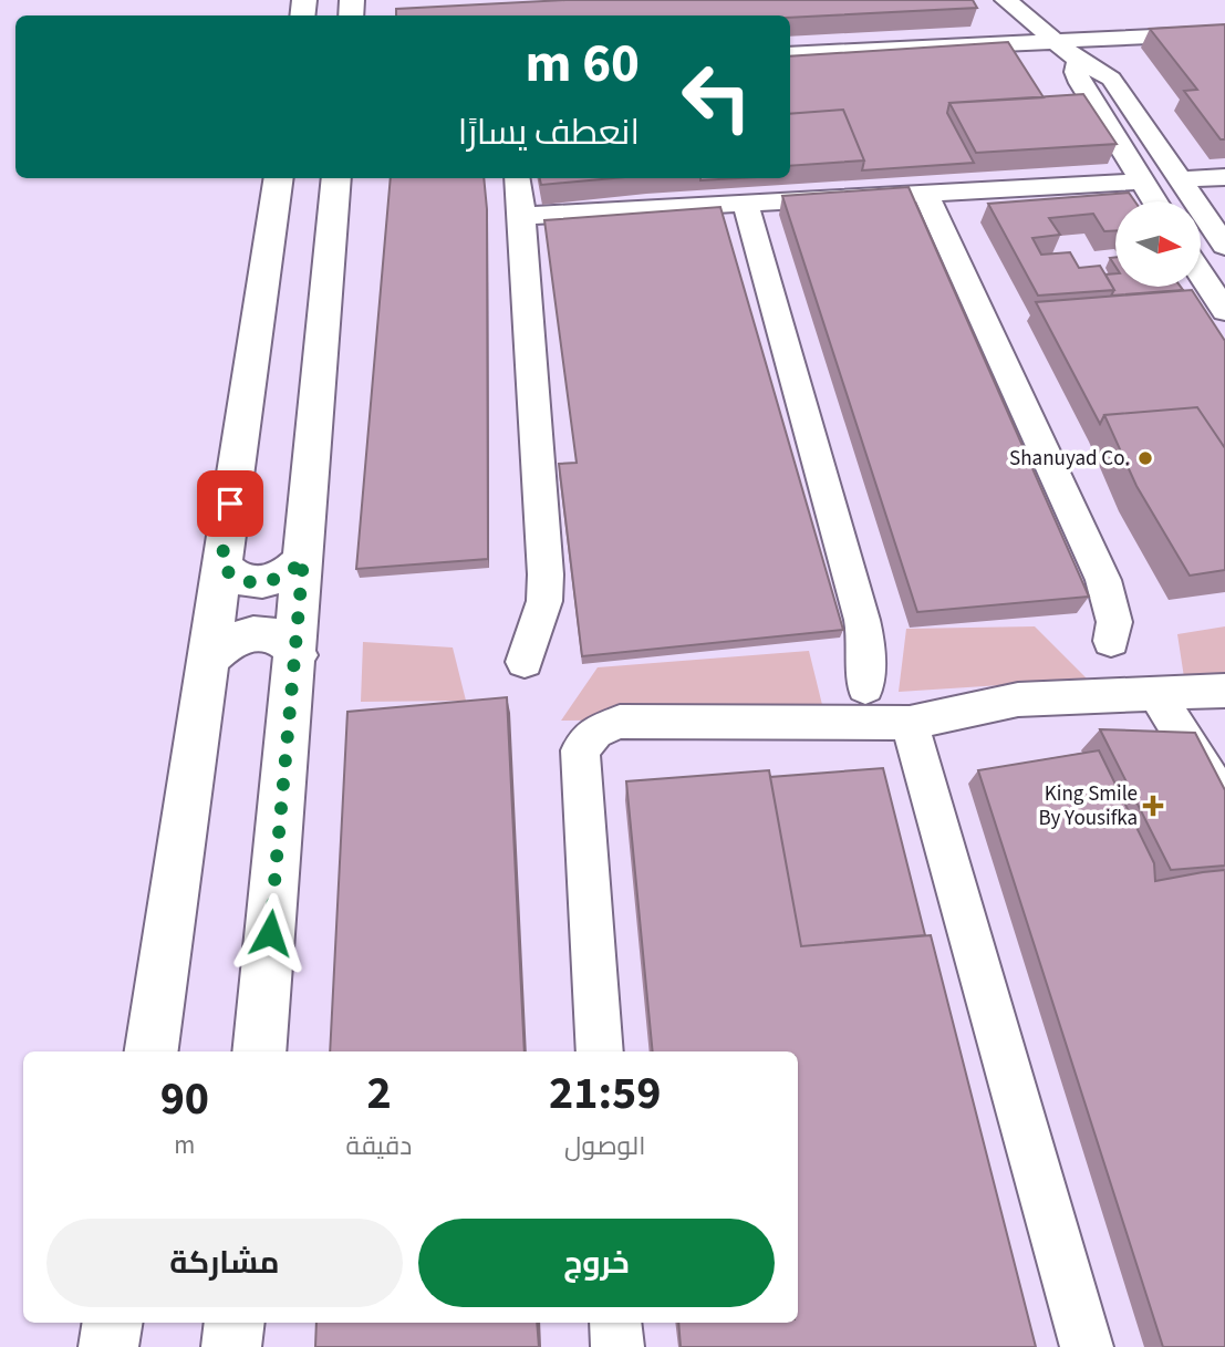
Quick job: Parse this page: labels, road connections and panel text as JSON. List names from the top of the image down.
{
  "places": {
    "other": ["Shanuyad Co."],
    "health": ["King Smile By Yousifka"]
  },
  "north": "right",
  "page": {
    "turn": ["60 m", "انعطف يسارًا"],
    "eta": [
      "21:59",
      "الوصول",
      "2",
      "دقيقة",
      "90",
      "m"
    ],
    "buttons": ["خروج", "مشاركة"]
  }
}
